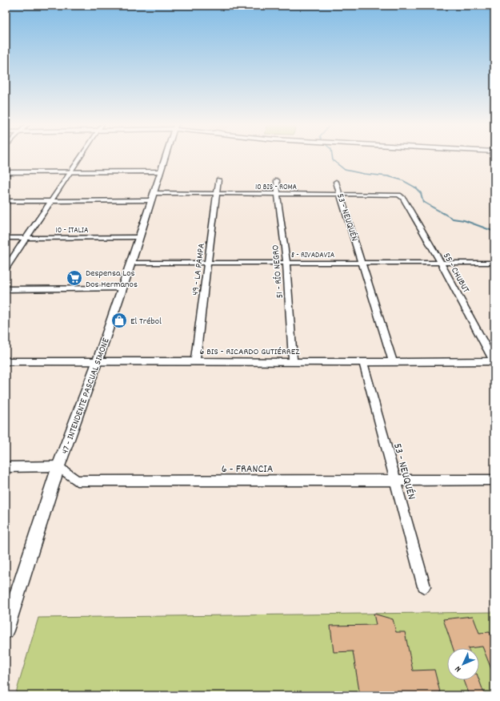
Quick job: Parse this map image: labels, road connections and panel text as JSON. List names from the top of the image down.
{
  "streets": {
    "street": [
      "10 BIS - ROMA",
      "53 - NEUQUÉN",
      "10 - ITALIA",
      "8 - RIVADAVIA",
      "49 - LA PAMPA",
      "51 - RÍO NEGRO",
      "55 - CHUBUT",
      "6 BIS - RICARDO GUTIÉRREZ",
      "47 - INTENDENTE PASCUAL SIMONE",
      "6 - FRANCIA"
    ]
  },
  "crossings": [
    ["10 BIS - ROMA", "53 - NEUQUÉN"],
    ["10 BIS - ROMA", "49 - LA PAMPA"],
    ["10 BIS - ROMA", "51 - RÍO NEGRO"],
    ["10 BIS - ROMA", "55 - CHUBUT"],
    ["10 BIS - ROMA", "47 - INTENDENTE PASCUAL SIMONE"],
    ["53 - NEUQUÉN", "8 - RIVADAVIA"],
    ["53 - NEUQUÉN", "6 BIS - RICARDO GUTIÉRREZ"],
    ["53 - NEUQUÉN", "6 - FRANCIA"],
    ["10 - ITALIA", "47 - INTENDENTE PASCUAL SIMONE"],
    ["8 - RIVADAVIA", "49 - LA PAMPA"],
    ["8 - RIVADAVIA", "51 - RÍO NEGRO"],
    ["8 - RIVADAVIA", "55 - CHUBUT"],
    ["8 - RIVADAVIA", "47 - INTENDENTE PASCUAL SIMONE"],
    ["49 - LA PAMPA", "6 BIS - RICARDO GUTIÉRREZ"],
    ["51 - RÍO NEGRO", "6 BIS - RICARDO GUTIÉRREZ"],
    ["55 - CHUBUT", "6 BIS - RICARDO GUTIÉRREZ"],
    ["6 BIS - RICARDO GUTIÉRREZ", "47 - INTENDENTE PASCUAL SIMONE"],
    ["47 - INTENDENTE PASCUAL SIMONE", "6 - FRANCIA"]
  ],
  "places": {
    "supermarket": ["Despensa Los Dos Hermanos"],
    "shop": ["El Trébol"]
  },
  "north": "bottom left"
}
